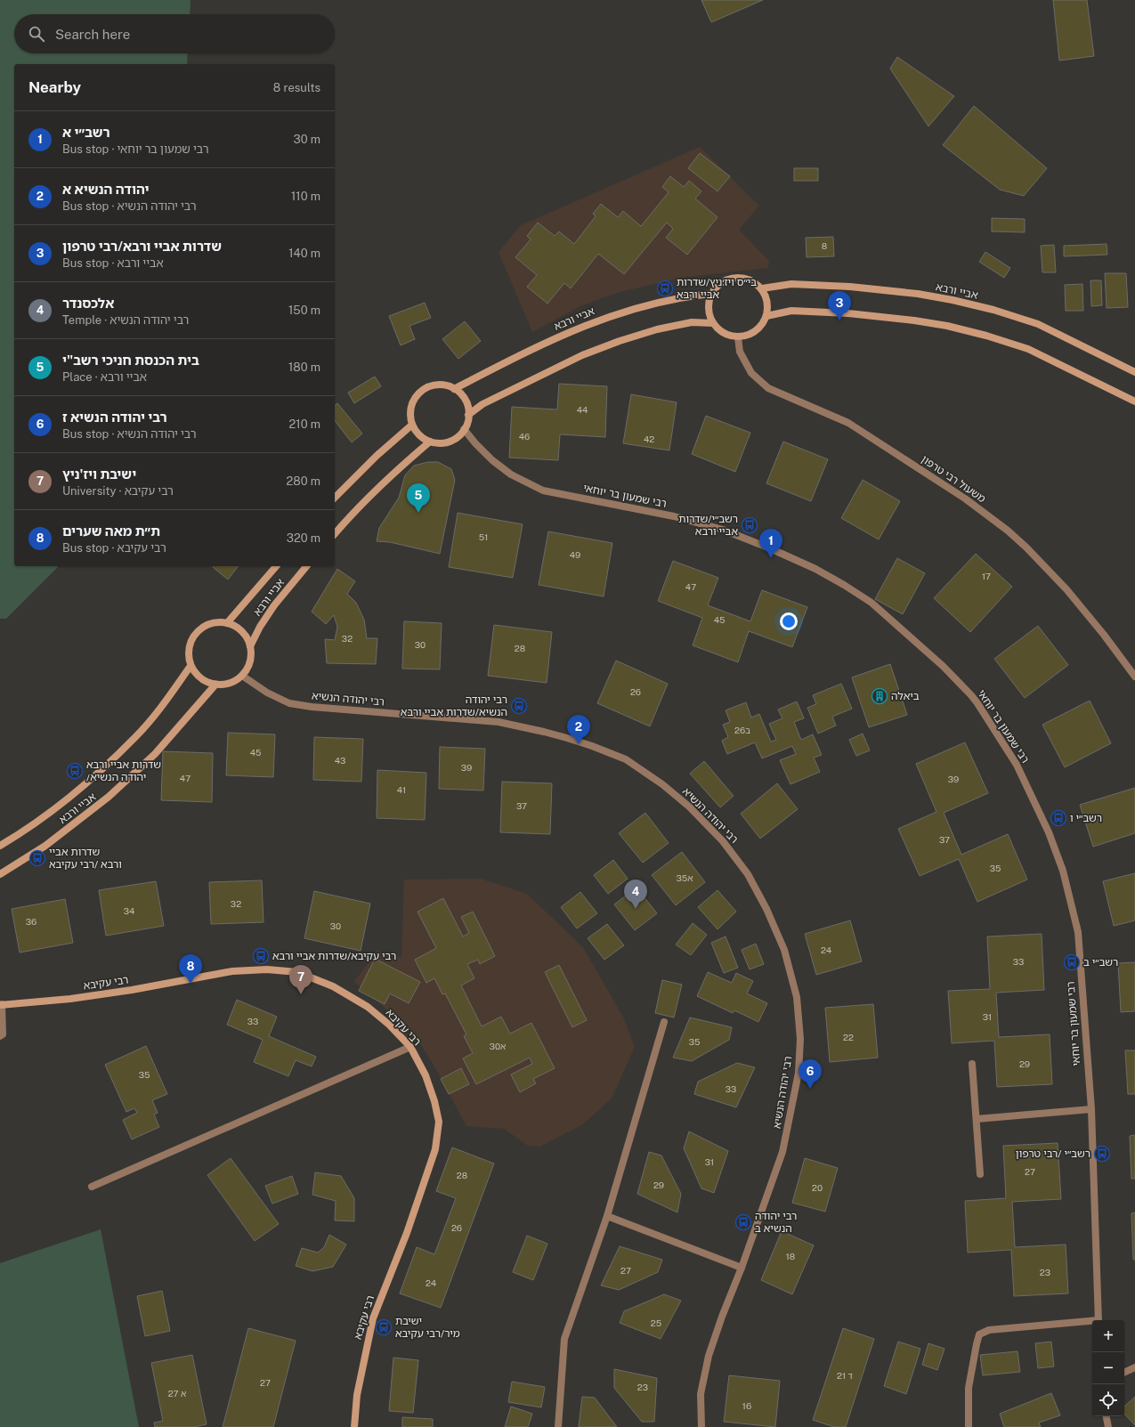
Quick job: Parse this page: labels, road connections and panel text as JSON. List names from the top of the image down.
{
  "streets": {
    "street": [
      "אביי ורבא",
      "משעול רבי טרפון",
      "רבי שמעון בר יוחאי",
      "רבי יהודה הנשיא",
      "רבי עקיבא"
    ]
  },
  "crossings": [
    ["אביי ורבא", "משעול רבי טרפון"],
    ["אביי ורבא", "רבי שמעון בר יוחאי"],
    ["אביי ורבא", "רבי יהודה הנשיא"]
  ],
  "places": {
    "bus stop": [
      "בי״ס ויז׳ניץ/שדרות אביי ורבא",
      "רשב״י/שדרות אביי ורבא",
      "רבי יהודה הנשיא/שדרות אביי ורבא",
      "שדרות אביי ורבא /יהודה הנשיא",
      "רשב״י ו",
      "שדרות אביי ורבא /רבי עקיבא",
      "רבי עקיבא/שדרות אביי ורבא",
      "רשב״י ב",
      "רשב״י /רבי טרפון",
      "רבי יהודה הנשיא ב",
      "ישיבת מיר/רבי עקיבא"
    ],
    "building": ["ביאלה"]
  },
  "house_numbers": [
    "8",
    "44",
    "46",
    "42",
    "51",
    "49",
    "17",
    "47",
    "45",
    "32",
    "30",
    "28",
    "26",
    "26ב",
    "45",
    "43",
    "39",
    "47",
    "39",
    "41",
    "37",
    "37",
    "35",
    "35א",
    "32",
    "34",
    "36",
    "30",
    "24",
    "33",
    "31",
    "33",
    "22",
    "35",
    "30א",
    "29",
    "35",
    "33",
    "31",
    "27",
    "28",
    "29",
    "20",
    "26",
    "18",
    "27",
    "23",
    "24",
    "25",
    "21 ד",
    "27",
    "23",
    "27 א",
    "16"
  ],
  "page": {
    "search": "Search here",
    "heading": ["Nearby", "8 results"],
    "list": [
      {
        "mark": "1",
        "name": "רשב״י א",
        "note": "Bus stop · רבי שמעון בר יוחאי",
        "value": "30 m"
      },
      {
        "mark": "2",
        "name": "יהודה הנשיא א",
        "note": "Bus stop · רבי יהודה הנשיא",
        "value": "110 m"
      },
      {
        "mark": "3",
        "name": "שדרות אביי ורבא/רבי טרפון",
        "note": "Bus stop · אביי ורבא",
        "value": "140 m"
      },
      {
        "mark": "4",
        "name": "אלכסנדר",
        "note": "Temple · רבי יהודה הנשיא",
        "value": "150 m"
      },
      {
        "mark": "5",
        "name": "בית הכנסת חניכי רשב\"י",
        "note": "Place · אביי ורבא",
        "value": "180 m"
      },
      {
        "mark": "6",
        "name": "רבי יהודה הנשיא ז",
        "note": "Bus stop · רבי יהודה הנשיא",
        "value": "210 m"
      },
      {
        "mark": "7",
        "name": "ישיבת ויז'ניץ",
        "note": "University · רבי עקיבא",
        "value": "280 m"
      },
      {
        "mark": "8",
        "name": "ת״ת מאה שערים",
        "note": "Bus stop · רבי עקיבא",
        "value": "320 m"
      }
    ],
    "pins": [
      "3",
      "5",
      "1",
      "2",
      "4",
      "8",
      "7",
      "6"
    ],
    "map_buttons": ["+", "−"]
  }
}
